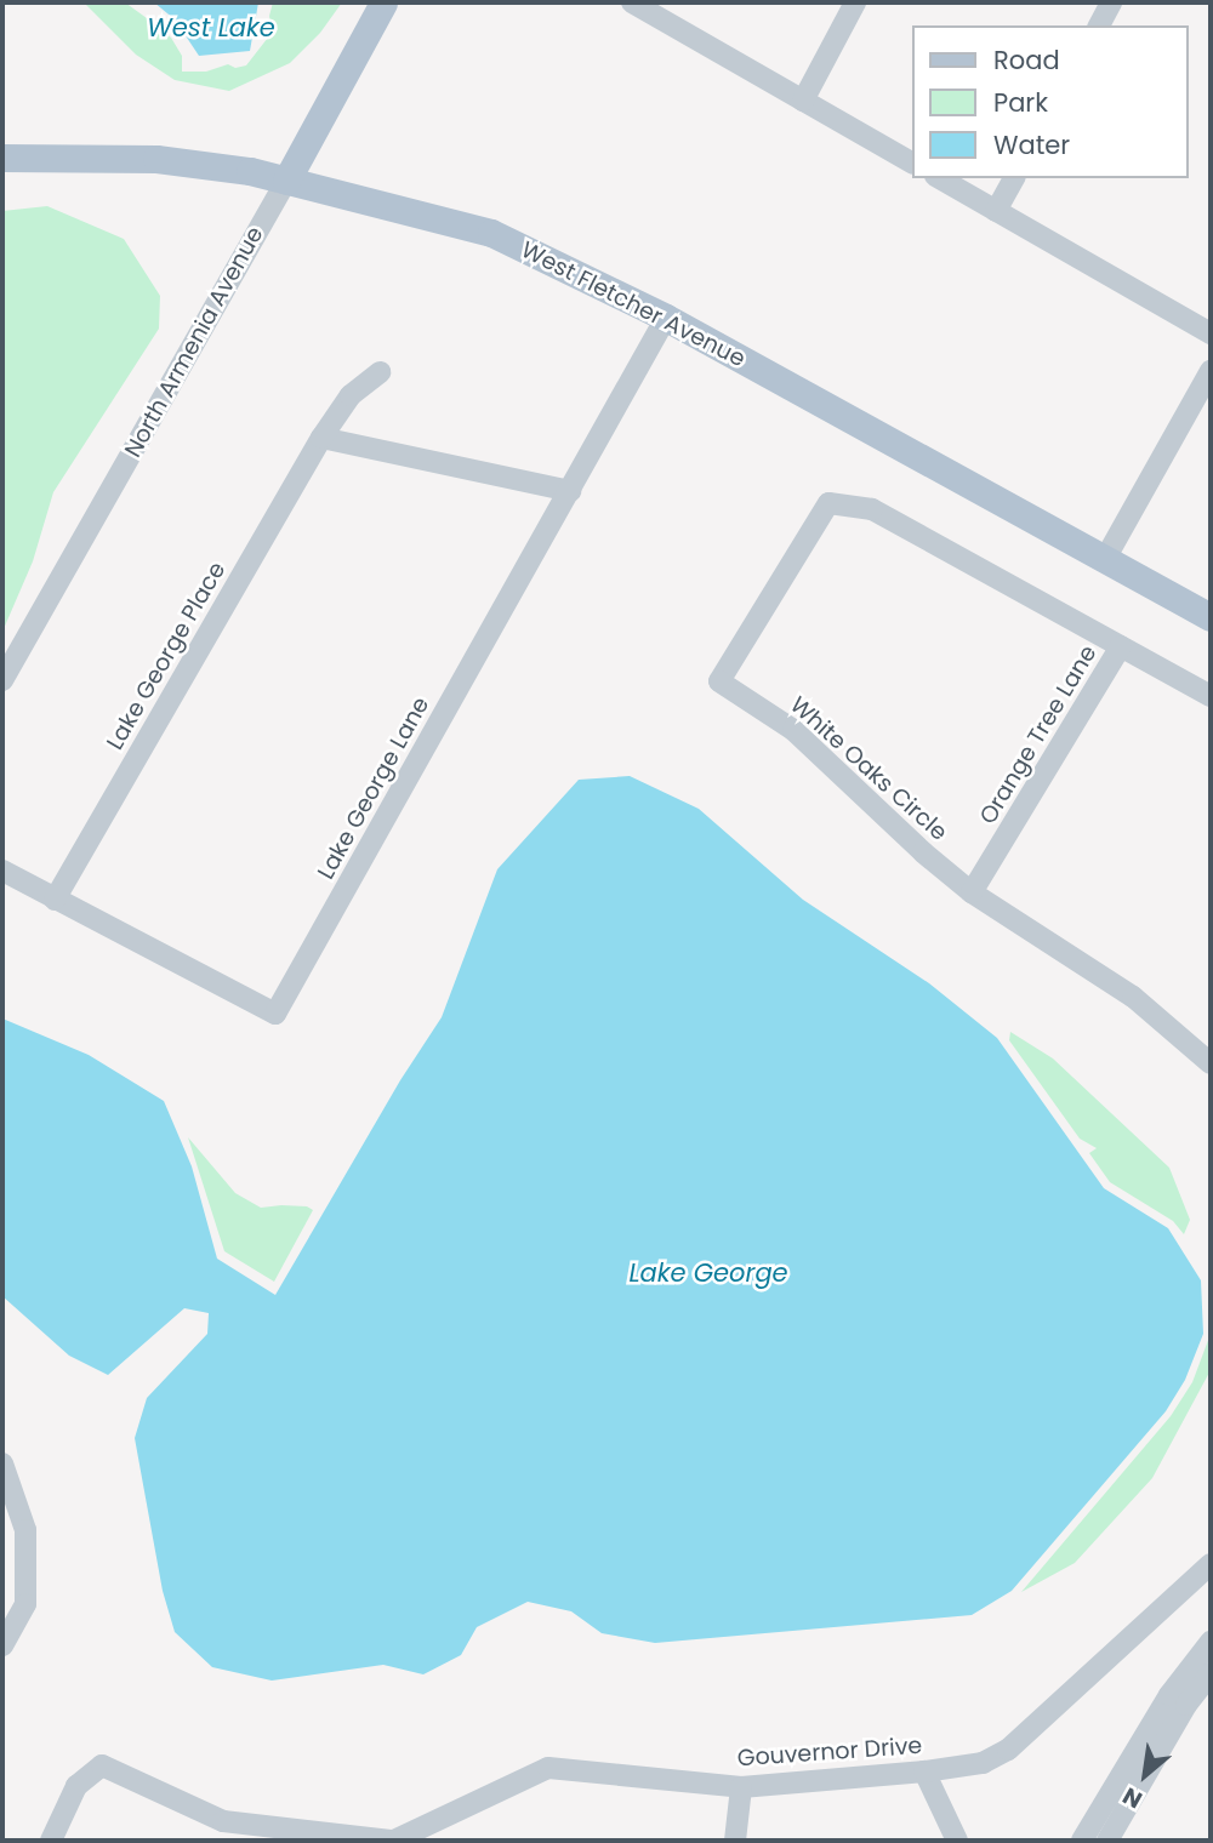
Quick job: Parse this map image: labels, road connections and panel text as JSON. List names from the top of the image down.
{
  "streets": {
    "main road": ["West Fletcher Avenue", "North Armenia Avenue"],
    "street": [
      "Lake George Place",
      "Orange Tree Lane",
      "White Oaks Circle",
      "Lake George Lane",
      "Gouvernor Drive"
    ]
  },
  "crossings": [
    ["West Fletcher Avenue", "North Armenia Avenue"],
    ["West Fletcher Avenue", "Lake George Lane"],
    ["Lake George Place", "Lake George Lane"],
    ["Orange Tree Lane", "White Oaks Circle"]
  ],
  "water": ["West Lake", "Lake George"],
  "legend": ["Road", "Park", "Water"],
  "north": "bottom left"
}
